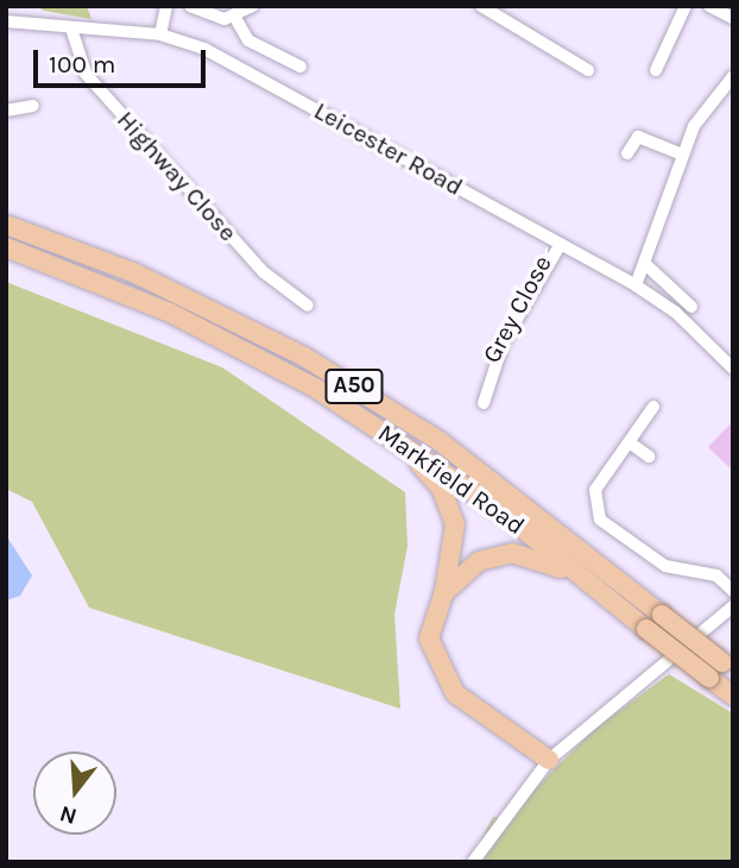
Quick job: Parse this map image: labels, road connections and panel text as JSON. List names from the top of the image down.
{
  "streets": {
    "highway": ["A50", "Markfield Road"],
    "street": ["Leicester Road", "Highway Close", "Grey Close"]
  },
  "crossings": [
    ["Leicester Road", "Highway Close"],
    ["Leicester Road", "Grey Close"]
  ],
  "scale_bar": "100 m",
  "north": "bottom"
}
